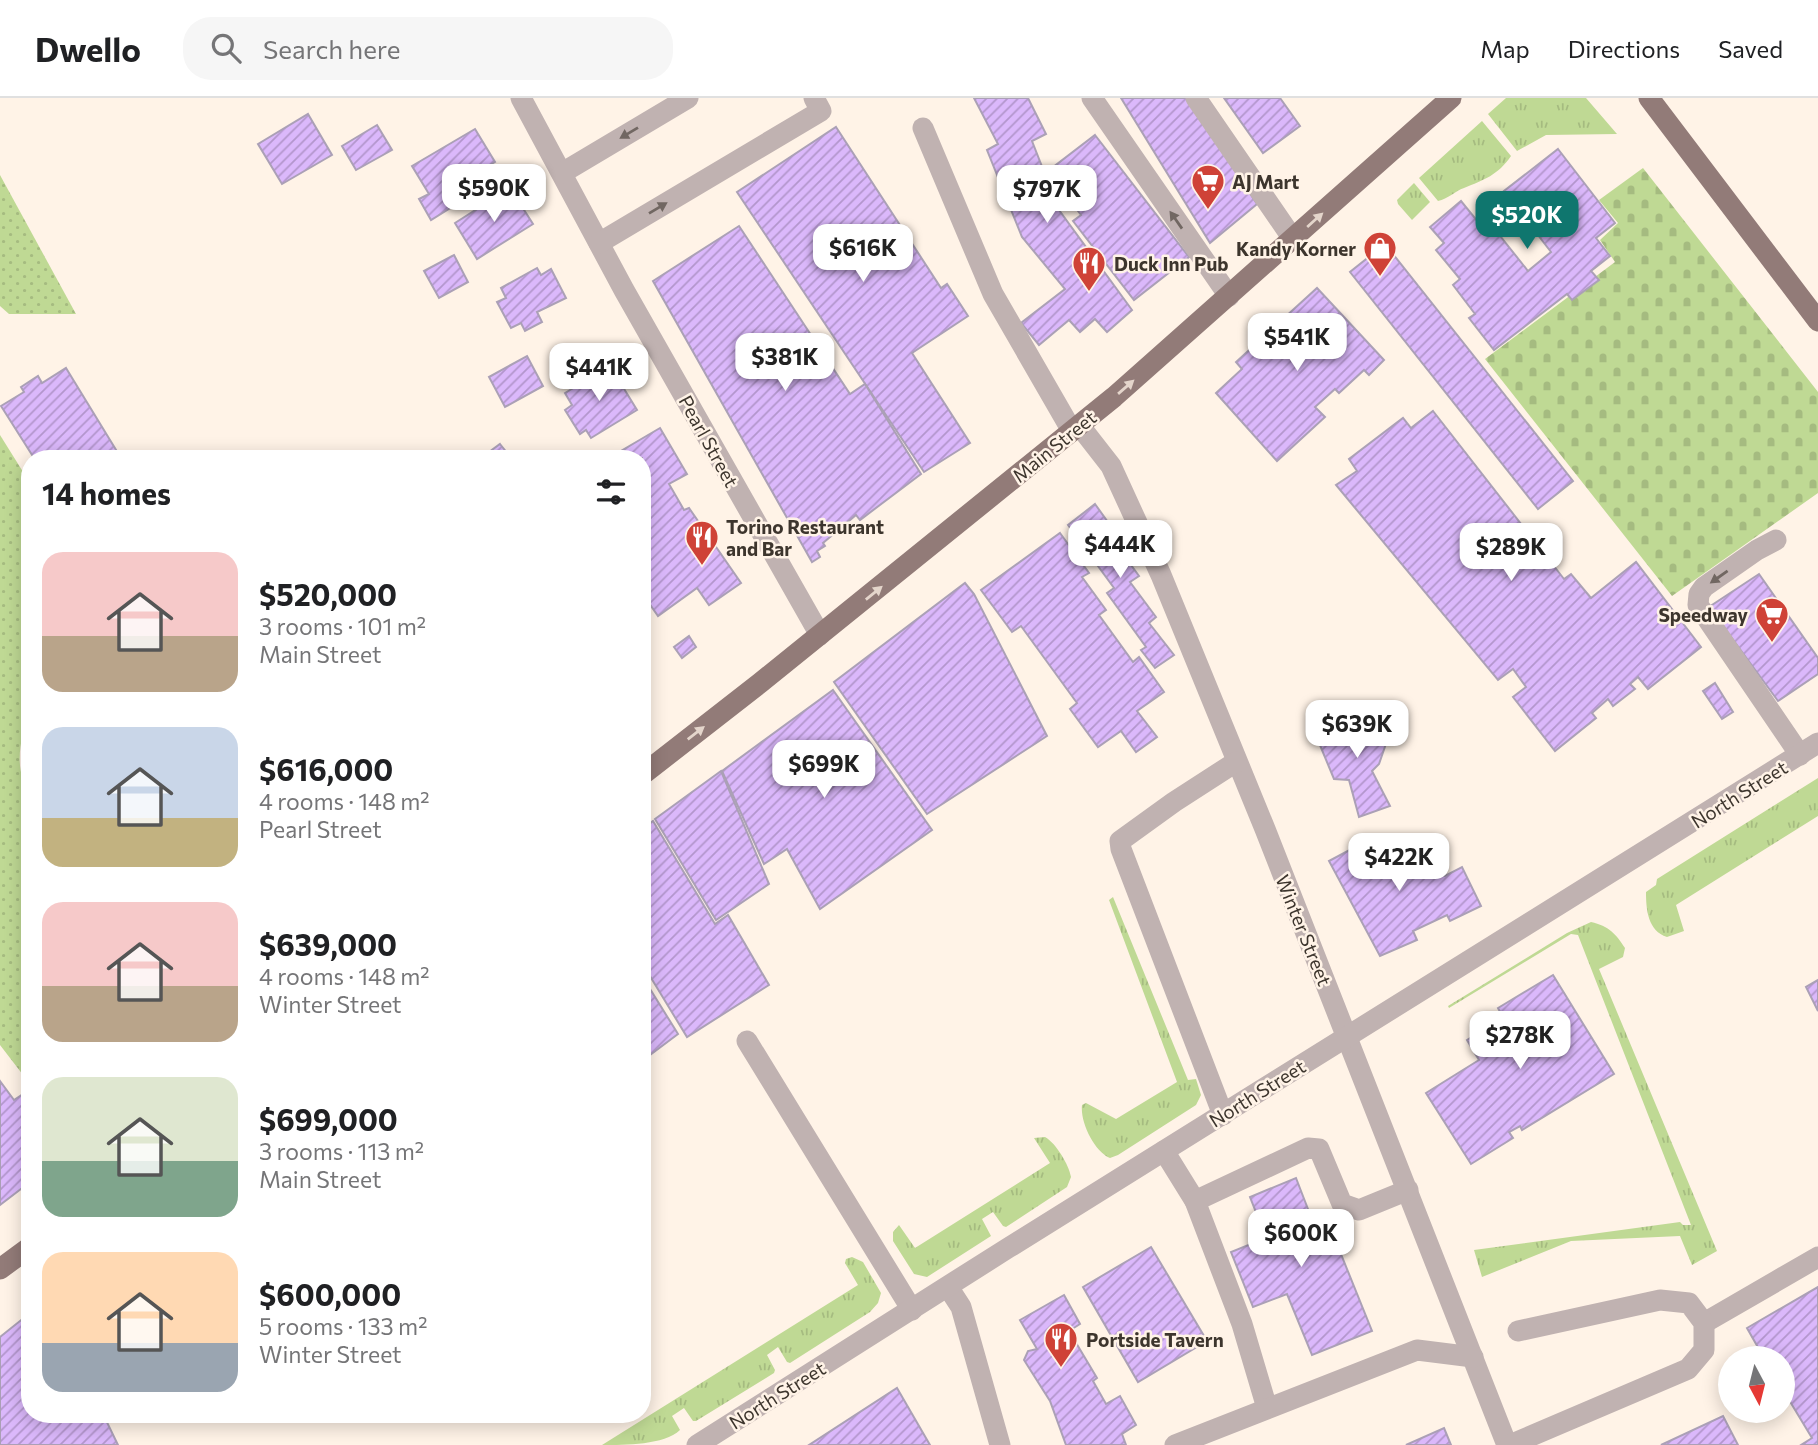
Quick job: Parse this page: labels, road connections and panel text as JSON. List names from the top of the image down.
{
  "streets": {
    "main road": ["Main Street"],
    "street": ["Pearl Street", "North Street", "Winter Street"]
  },
  "crossings": [
    ["Pearl Street", "Main Street"],
    ["Main Street", "Winter Street"],
    ["North Street", "Winter Street"]
  ],
  "one_way": ["Main Street"],
  "places": {
    "supermarket": ["AJ Mart", "Speedway"],
    "shop": ["Kandy Korner"],
    "restaurant": ["Duck Inn Pub", "Torino Restaurant and Bar", "Portside Tavern"]
  },
  "north": "bottom",
  "page": {
    "header": "Dwello",
    "search": "Search here",
    "nav": ["Map", "Directions", "Saved"],
    "price": [
      "$590K",
      "$797K",
      "$520K",
      "$616K",
      "$541K",
      "$381K",
      "$441K",
      "$444K",
      "$289K",
      "$639K",
      "$699K",
      "$422K",
      "$278K",
      "$600K"
    ],
    "heading": "14 homes",
    "list": [
      {
        "name": "$520,000",
        "note": "3 rooms · 101 m² · Main Street"
      },
      {
        "name": "$616,000",
        "note": "4 rooms · 148 m² · Pearl Street"
      },
      {
        "name": "$639,000",
        "note": "4 rooms · 148 m² · Winter Street"
      },
      {
        "name": "$699,000",
        "note": "3 rooms · 113 m² · Main Street"
      },
      {
        "name": "$600,000",
        "note": "5 rooms · 133 m² · Winter Street"
      }
    ]
  }
}
